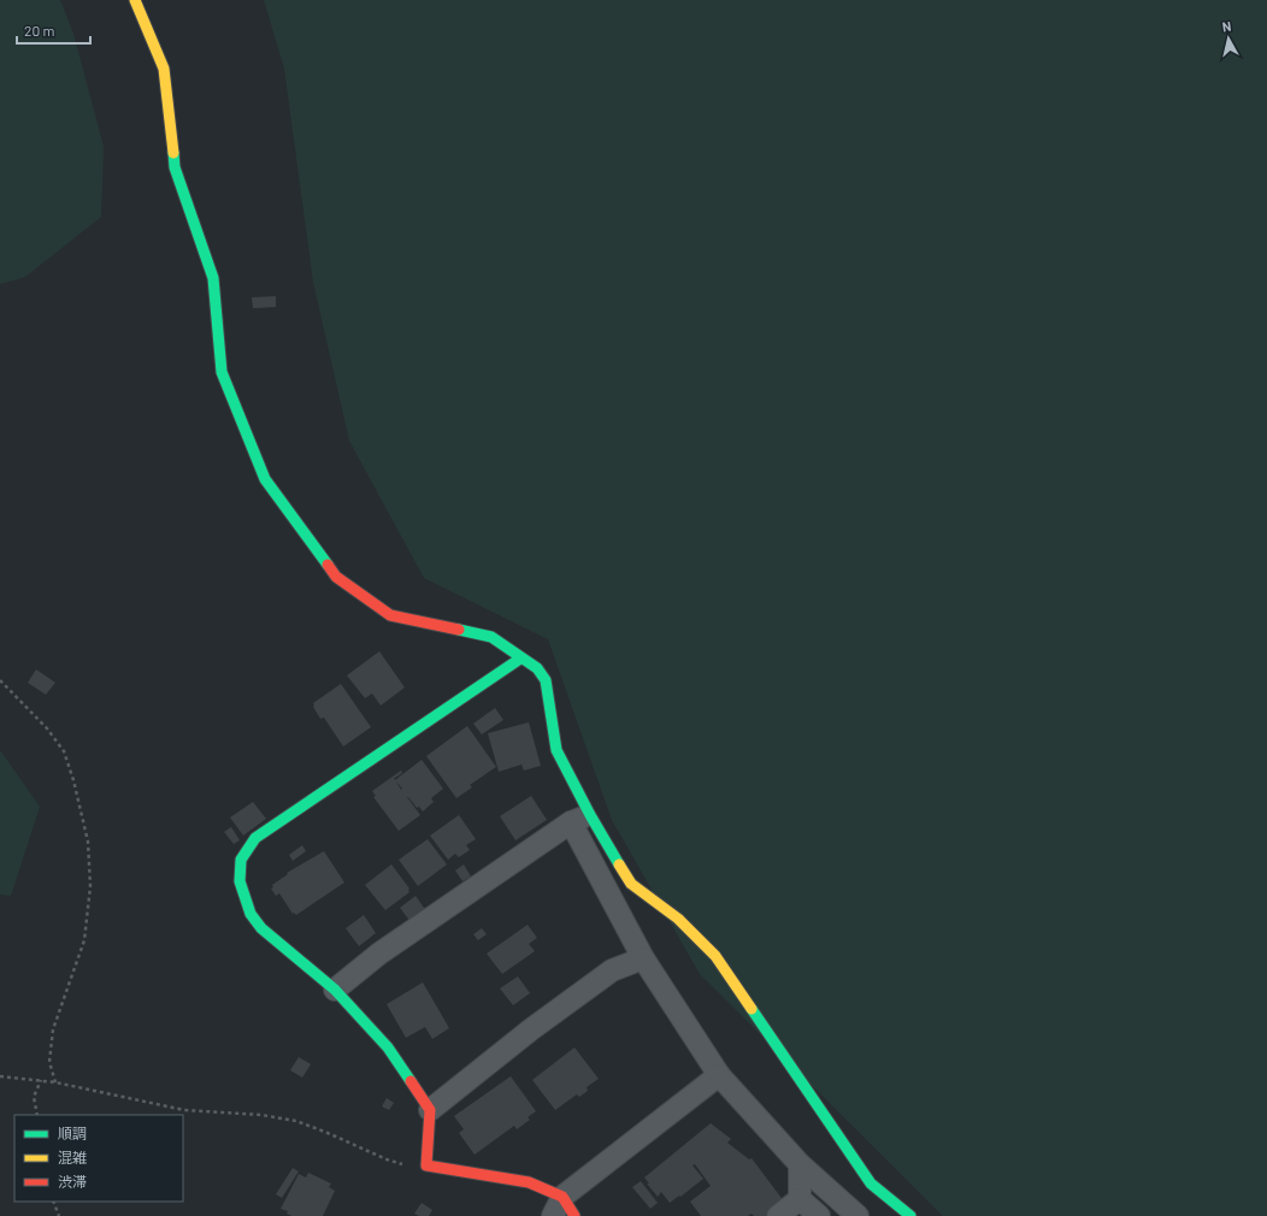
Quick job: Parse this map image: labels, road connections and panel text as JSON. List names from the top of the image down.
{
  "legend": ["順調", "混雑", "渋滞"],
  "scale_bar": "20 m",
  "north": "top"
}
